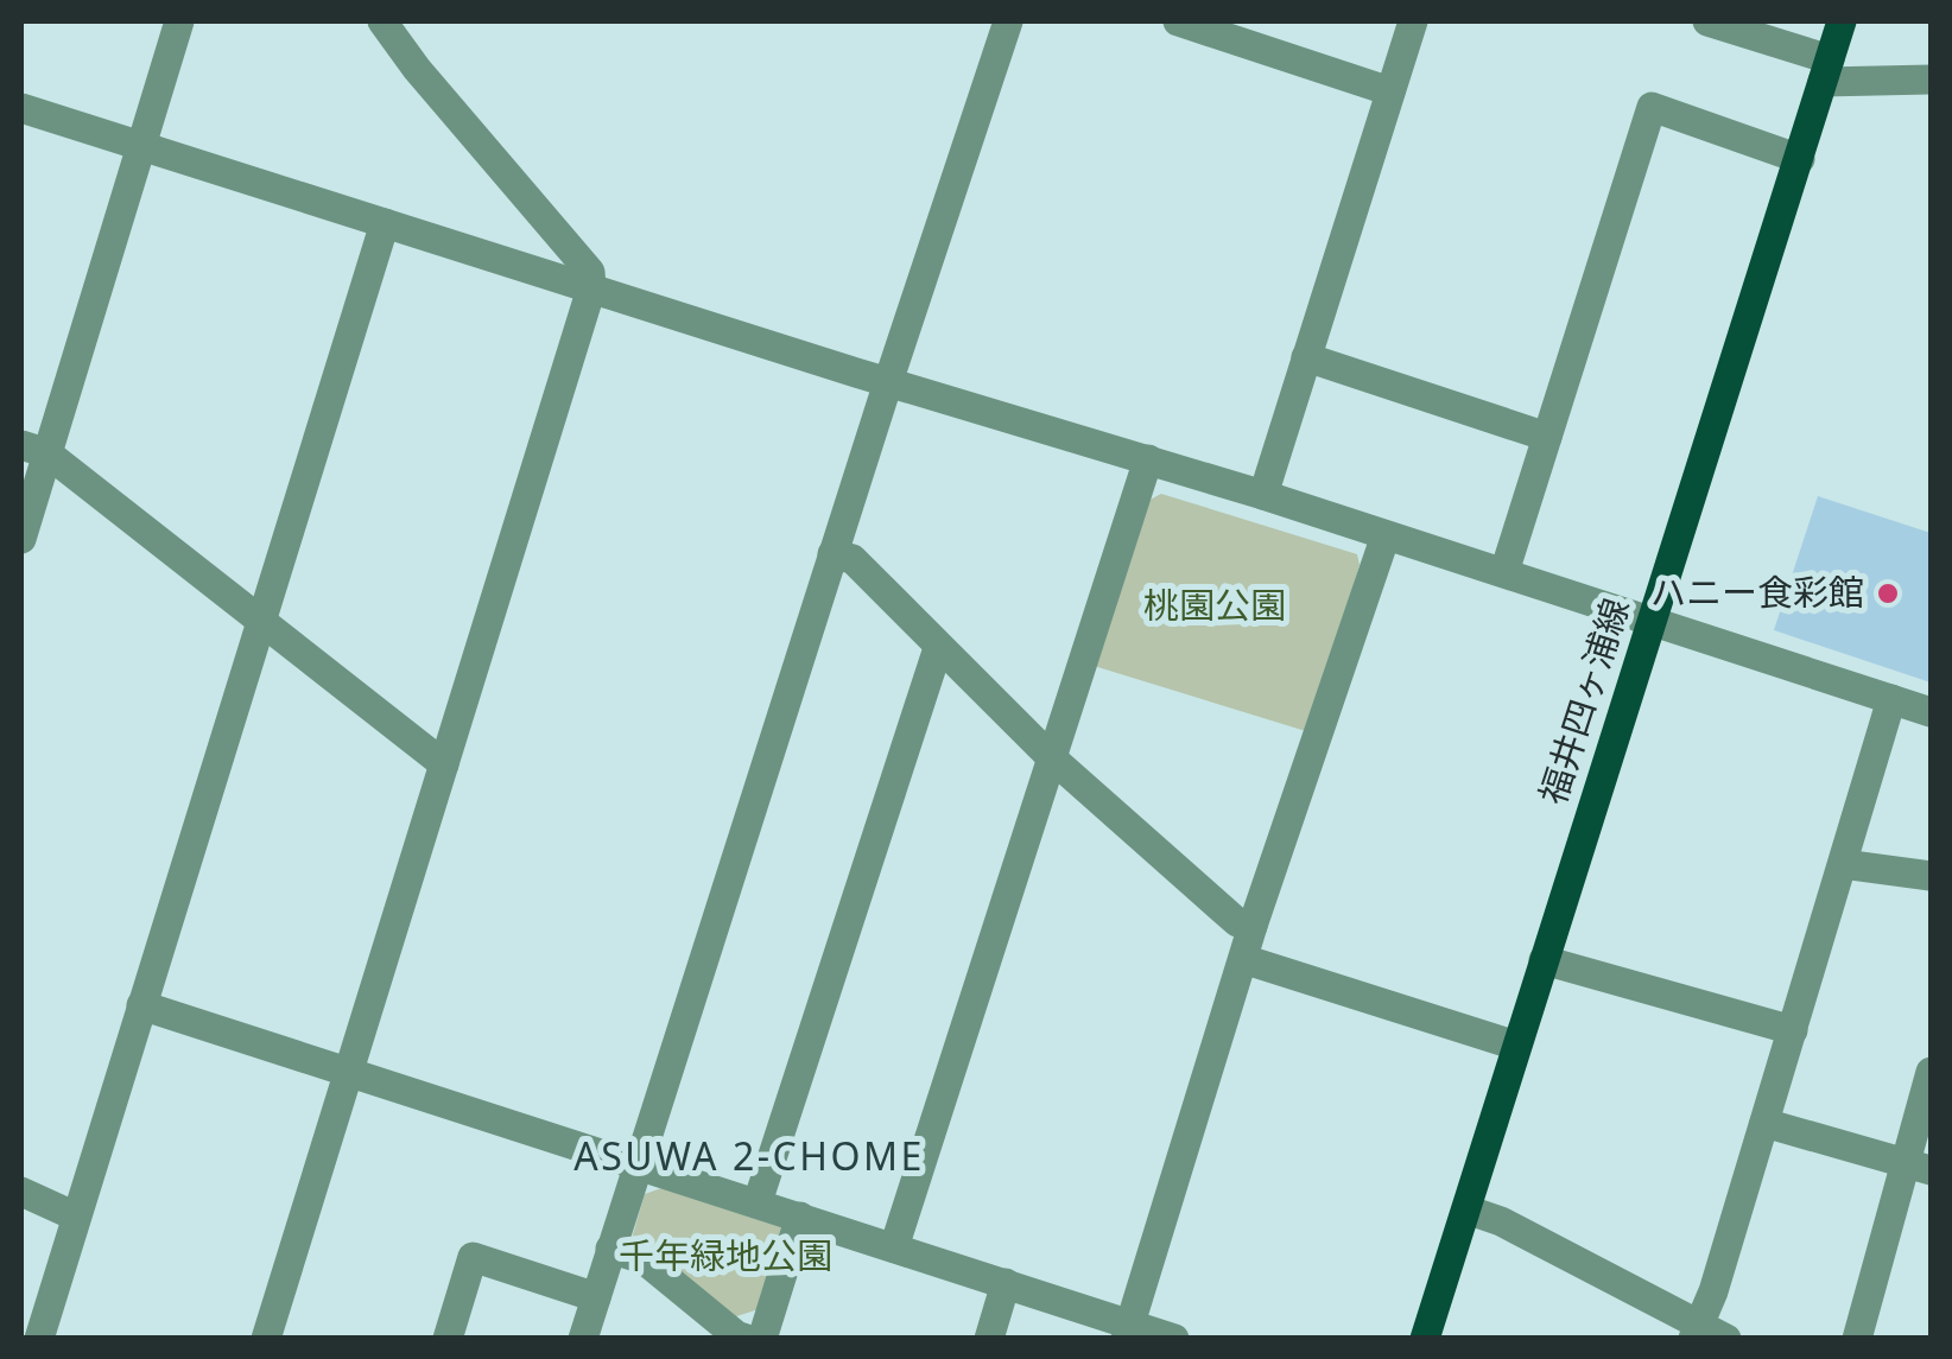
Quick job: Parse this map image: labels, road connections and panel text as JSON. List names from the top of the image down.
{
  "streets": {
    "main road": ["福井四ヶ浦線"]
  },
  "districts": ["ASUWA 2-CHOME"],
  "parks": ["桃園公園", "千年緑地公園"],
  "places": ["ハニー食彩館"]
}
